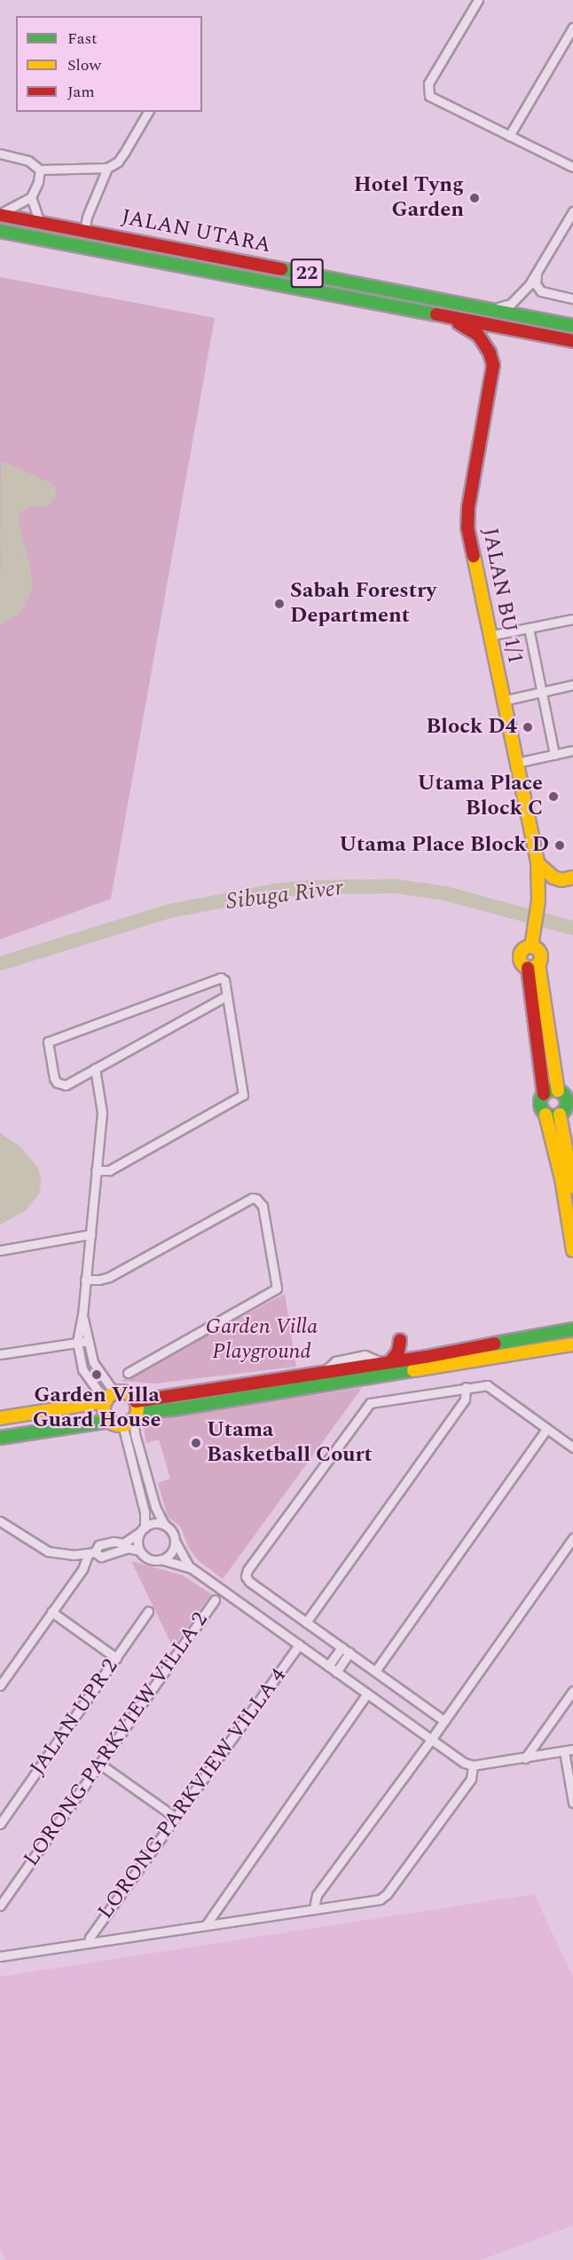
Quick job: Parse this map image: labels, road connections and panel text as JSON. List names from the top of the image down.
{
  "streets": {
    "main road": ["JALAN UTARA", "22", "JALAN BU 1/1"],
    "street": ["JALAN UPR 2", "LORONG PARKVIEW VILLA 2", "LORONG PARKVIEW VILLA 4"]
  },
  "crossings": [
    ["JALAN UTARA", "22"],
    ["JALAN UTARA", "JALAN BU 1/1"]
  ],
  "water": ["Sibuga River"],
  "parks": ["Garden Villa Playground"],
  "places": [
    "Hotel Tyng Garden",
    "Sabah Forestry Department",
    "Block D4",
    "Utama Place Block C",
    "Utama Place Block D",
    "Garden Villa Guard House",
    "Utama Basketball Court"
  ],
  "legend": ["Fast", "Slow", "Jam"]
}
